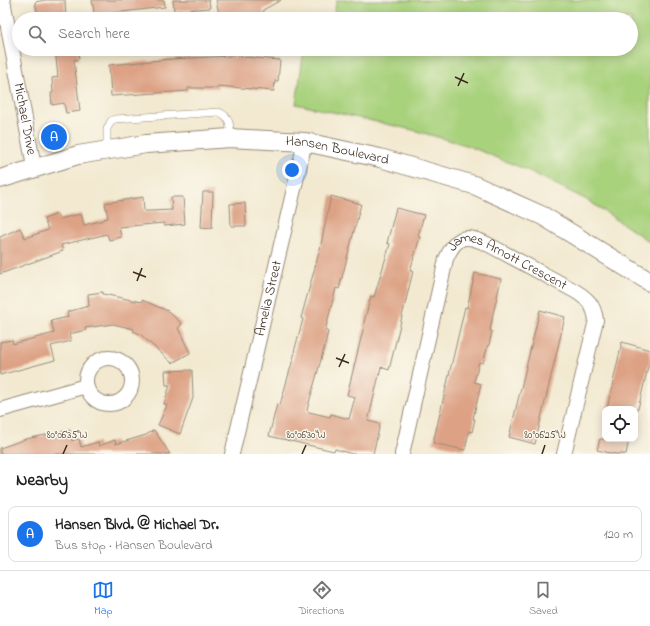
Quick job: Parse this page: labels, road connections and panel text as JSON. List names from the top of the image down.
{
  "streets": {
    "street": [
      "Michael Drive",
      "Hansen Boulevard",
      "James Arnott Crescent",
      "Amelia Street"
    ]
  },
  "crossings": [
    ["Michael Drive", "Hansen Boulevard"],
    ["Hansen Boulevard", "Amelia Street"]
  ],
  "page": {
    "search": "Search here",
    "pins": "A",
    "heading": "Nearby",
    "list": [
      {
        "mark": "A",
        "name": "Hansen Blvd. @ Michael Dr.",
        "note": "Bus stop · Hansen Boulevard",
        "value": "120 m"
      }
    ],
    "nav": ["Map", "Directions", "Saved"]
  },
  "coordinates": ["80°06'35\"W", "80°06'30\"W", "80°06'25\"W"]
}
